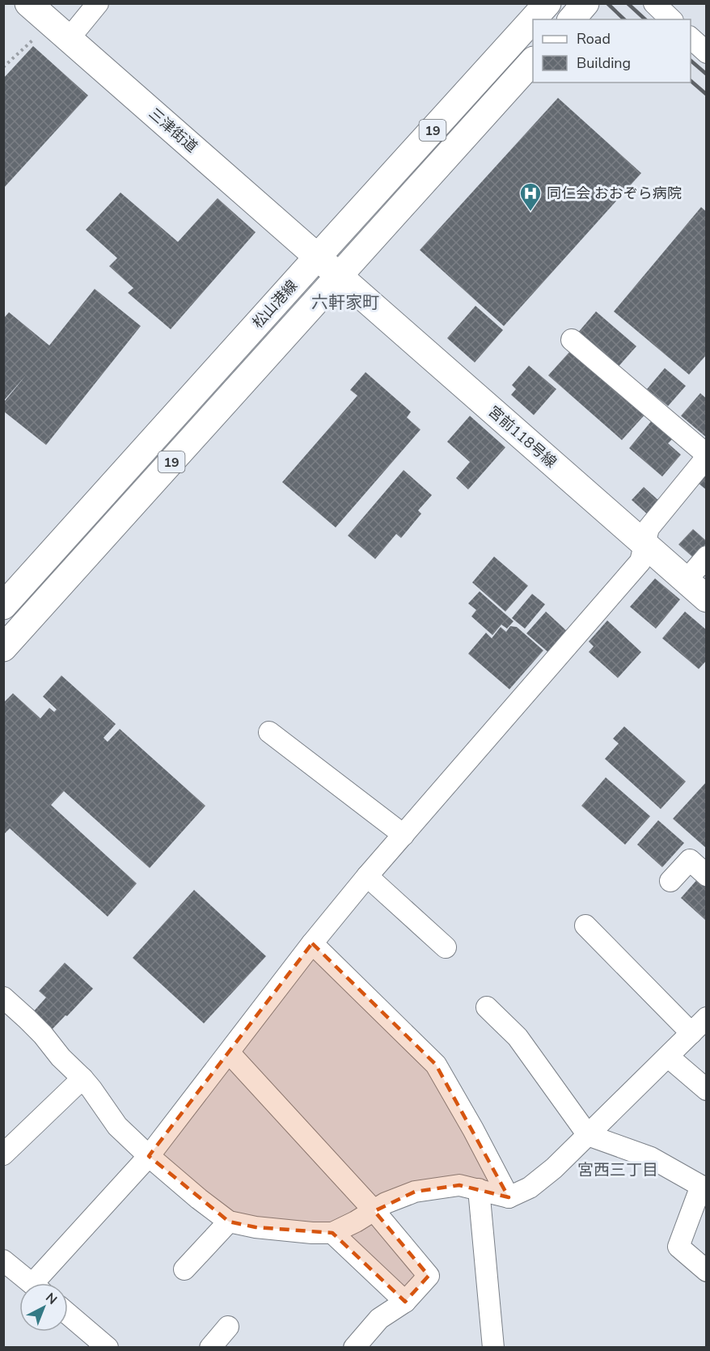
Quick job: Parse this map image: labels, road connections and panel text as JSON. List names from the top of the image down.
{
  "streets": {
    "main road": [
      "三津街道",
      "19",
      "松山港線",
      "宮前118号線"
    ]
  },
  "crossings": [
    ["三津街道", "松山港線"],
    ["三津街道", "宮前118号線"],
    ["松山港線", "宮前118号線"]
  ],
  "districts": ["六軒家町", "宮西三丁目"],
  "places": {
    "hospital": ["同仁会 おおぞら病院"]
  },
  "legend": ["Road", "Building"],
  "north": "top right"
}
